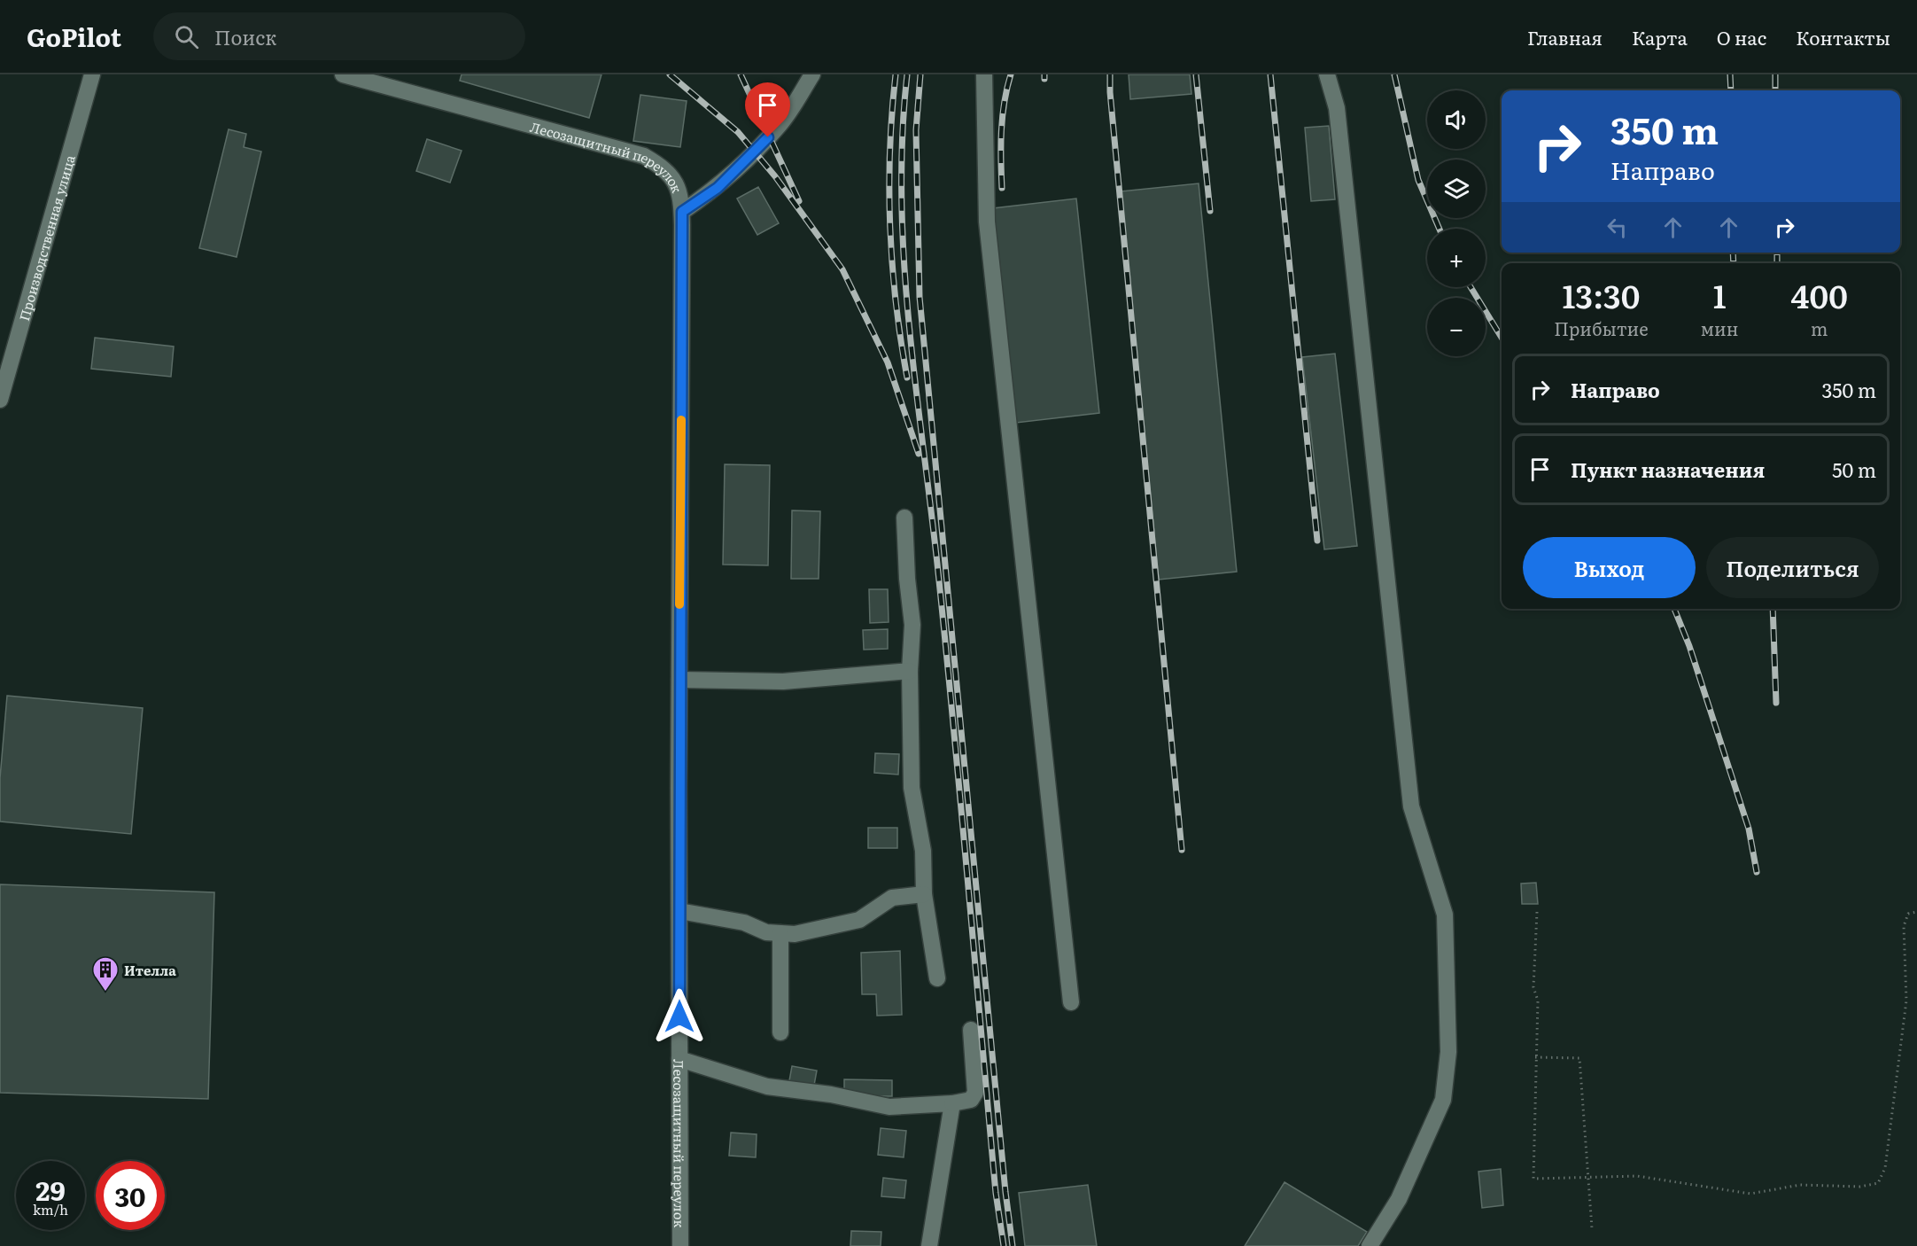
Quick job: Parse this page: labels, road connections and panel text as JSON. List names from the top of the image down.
{
  "streets": {
    "street": ["Лесозащитный переулок", "Производственная улица"]
  },
  "places": {
    "building": ["Ителла"]
  },
  "page": {
    "header": "GoPilot",
    "search": "Поиск",
    "nav": [
      "Главная",
      "Карта",
      "О нас",
      "Контакты"
    ],
    "map_buttons": ["+", "−"],
    "turn": ["350 m", "Направо"],
    "eta": [
      "13:30",
      "Прибытие",
      "1",
      "мин",
      "400",
      "m"
    ],
    "list": [
      {
        "name": "Направо",
        "value": "350 m"
      },
      {
        "name": "Пункт назначения",
        "value": "50 m"
      }
    ],
    "buttons": ["Выход", "Поделиться"],
    "speed": "29 km/h",
    "limit": "30"
  }
}
